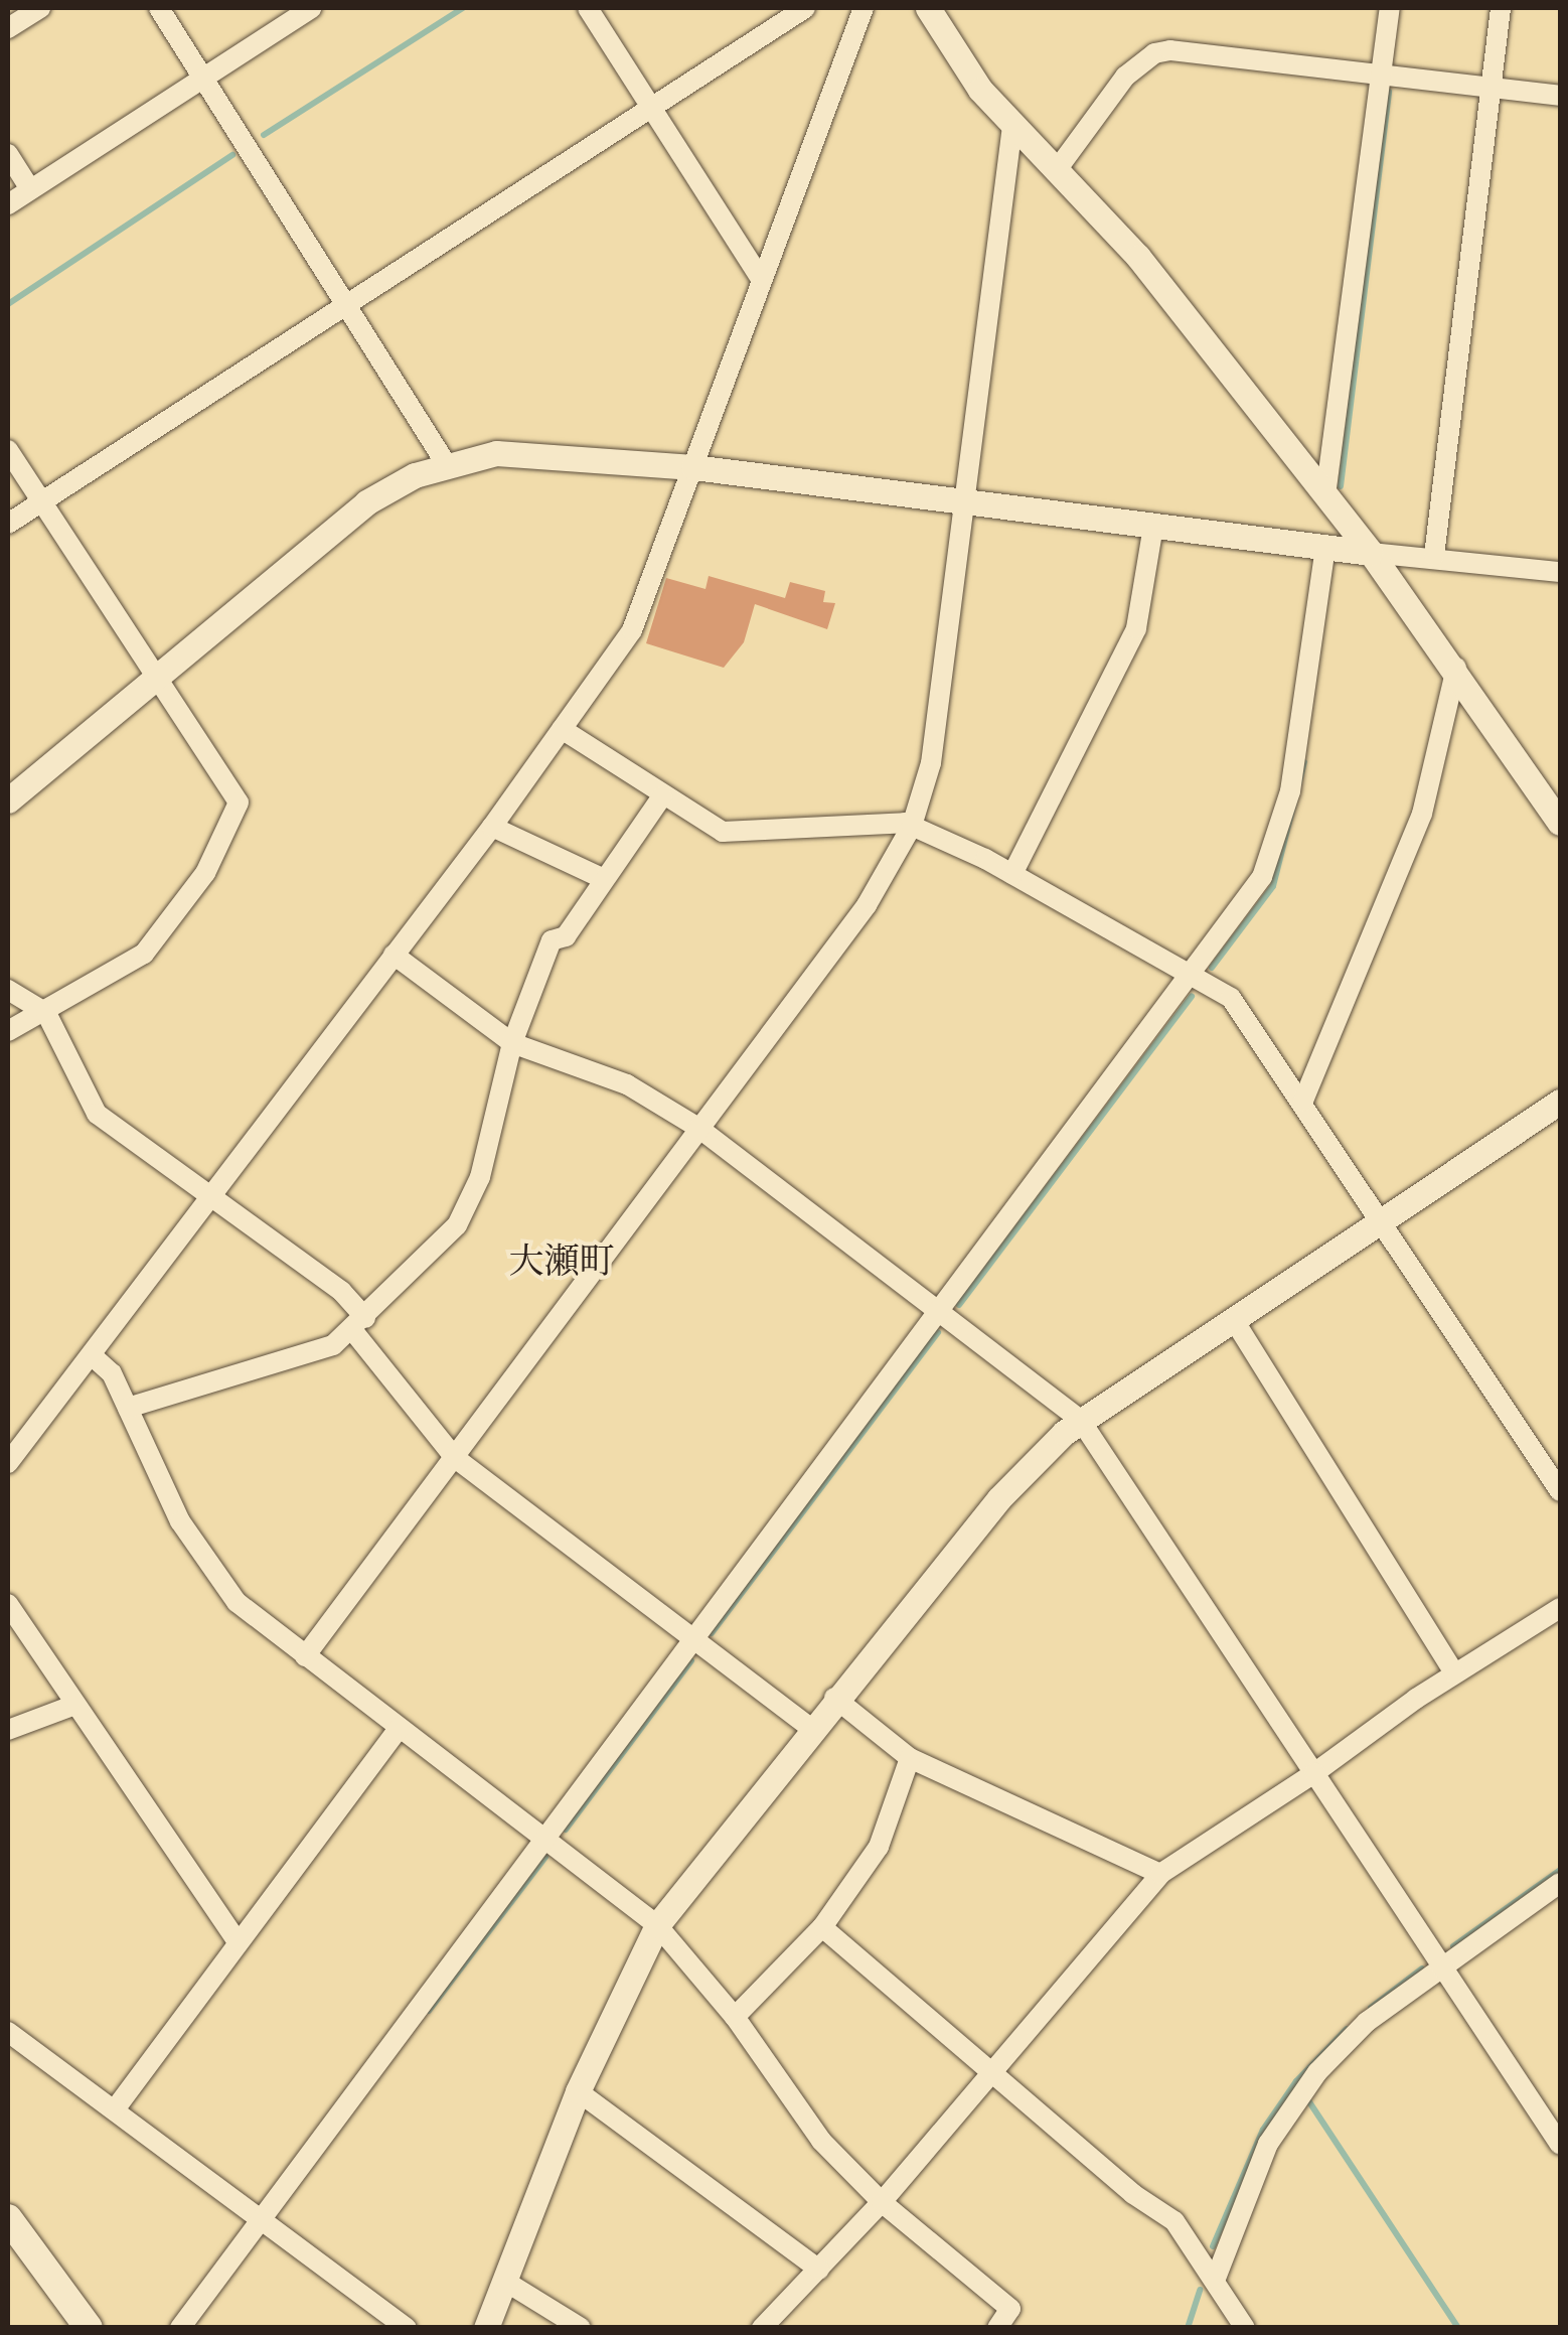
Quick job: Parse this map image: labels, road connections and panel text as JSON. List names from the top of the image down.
{
  "districts": ["大瀬町"]
}
